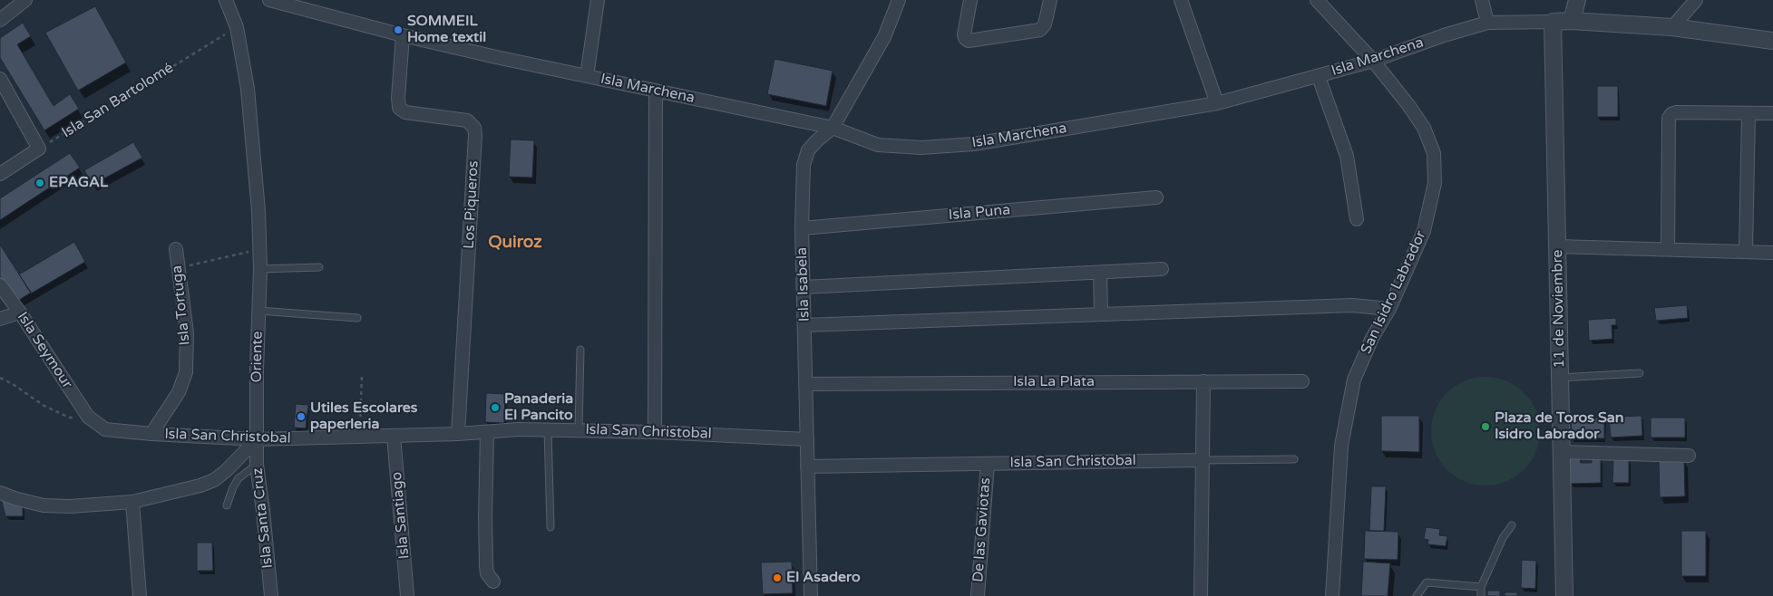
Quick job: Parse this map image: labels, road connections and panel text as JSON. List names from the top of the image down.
{
  "streets": {
    "street": [
      "Isla Marchena",
      "Los Piqueros",
      "Isla Puna",
      "Isla Isabela",
      "San Isidro Labrador",
      "Isla Tortuga",
      "11 de Noviembre",
      "Isla Seymour",
      "Oriente",
      "Isla La Plata",
      "Isla San Christobal",
      "Isla Santiago",
      "Isla Santa Cruz",
      "De las Gaviotas"
    ],
    "path": ["Isla San Bartolomé"]
  },
  "crossings": [
    ["Isla Marchena", "Los Piqueros"],
    ["Isla Marchena", "Isla Isabela"],
    ["Isla Marchena", "San Isidro Labrador"],
    ["Isla Marchena", "11 de Noviembre"],
    ["Isla San Bartolomé", "Oriente"],
    ["Los Piqueros", "Isla San Christobal"],
    ["Isla Puna", "Isla Isabela"],
    ["Isla Isabela", "Isla La Plata"],
    ["Isla Isabela", "Isla San Christobal"],
    ["Isla Tortuga", "Isla San Christobal"],
    ["Isla Seymour", "Isla San Christobal"],
    ["Oriente", "Isla San Christobal"],
    ["Oriente", "Isla Santa Cruz"],
    ["Isla San Christobal", "Isla Santiago"],
    ["Isla San Christobal", "Isla Santa Cruz"],
    ["Isla San Christobal", "De las Gaviotas"]
  ],
  "districts": ["Quiroz"],
  "places": [
    "SOMMEIL Home textil",
    "EPAGAL",
    "Panaderia El Pancito",
    "Utiles Escolares paperleria",
    "Plaza de Toros San Isidro Labrador",
    "El Asadero"
  ]
}
